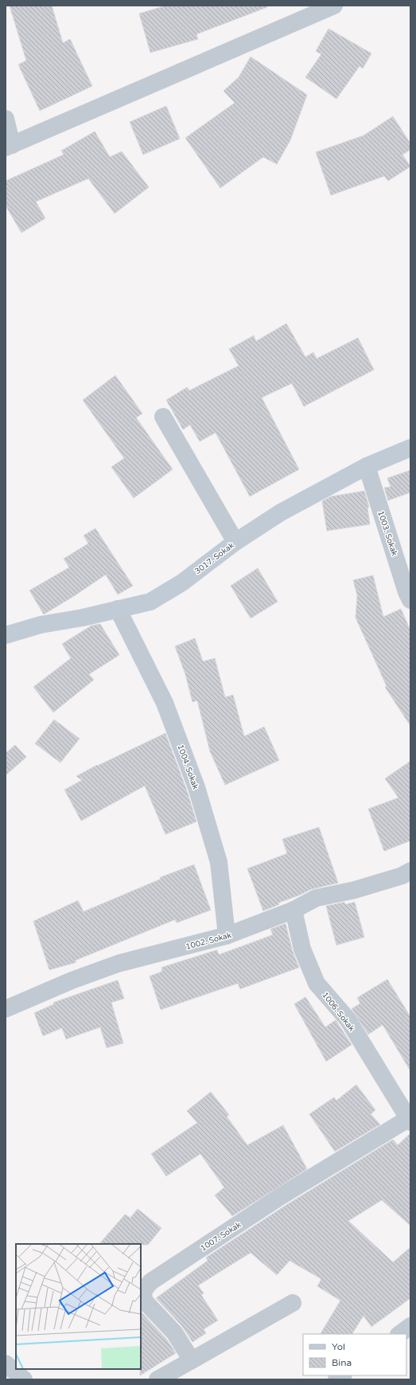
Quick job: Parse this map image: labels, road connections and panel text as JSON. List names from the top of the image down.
{
  "streets": {
    "street": [
      "1003. Sokak",
      "3017. Sokak",
      "1004. Sokak",
      "1002. Sokak",
      "1006. Sokak",
      "1007. Sokak"
    ]
  },
  "crossings": [
    ["1003. Sokak", "3017. Sokak"],
    ["3017. Sokak", "1004. Sokak"],
    ["1004. Sokak", "1002. Sokak"],
    ["1002. Sokak", "1006. Sokak"],
    ["1006. Sokak", "1007. Sokak"]
  ],
  "legend": ["Yol", "Bina"]
}
